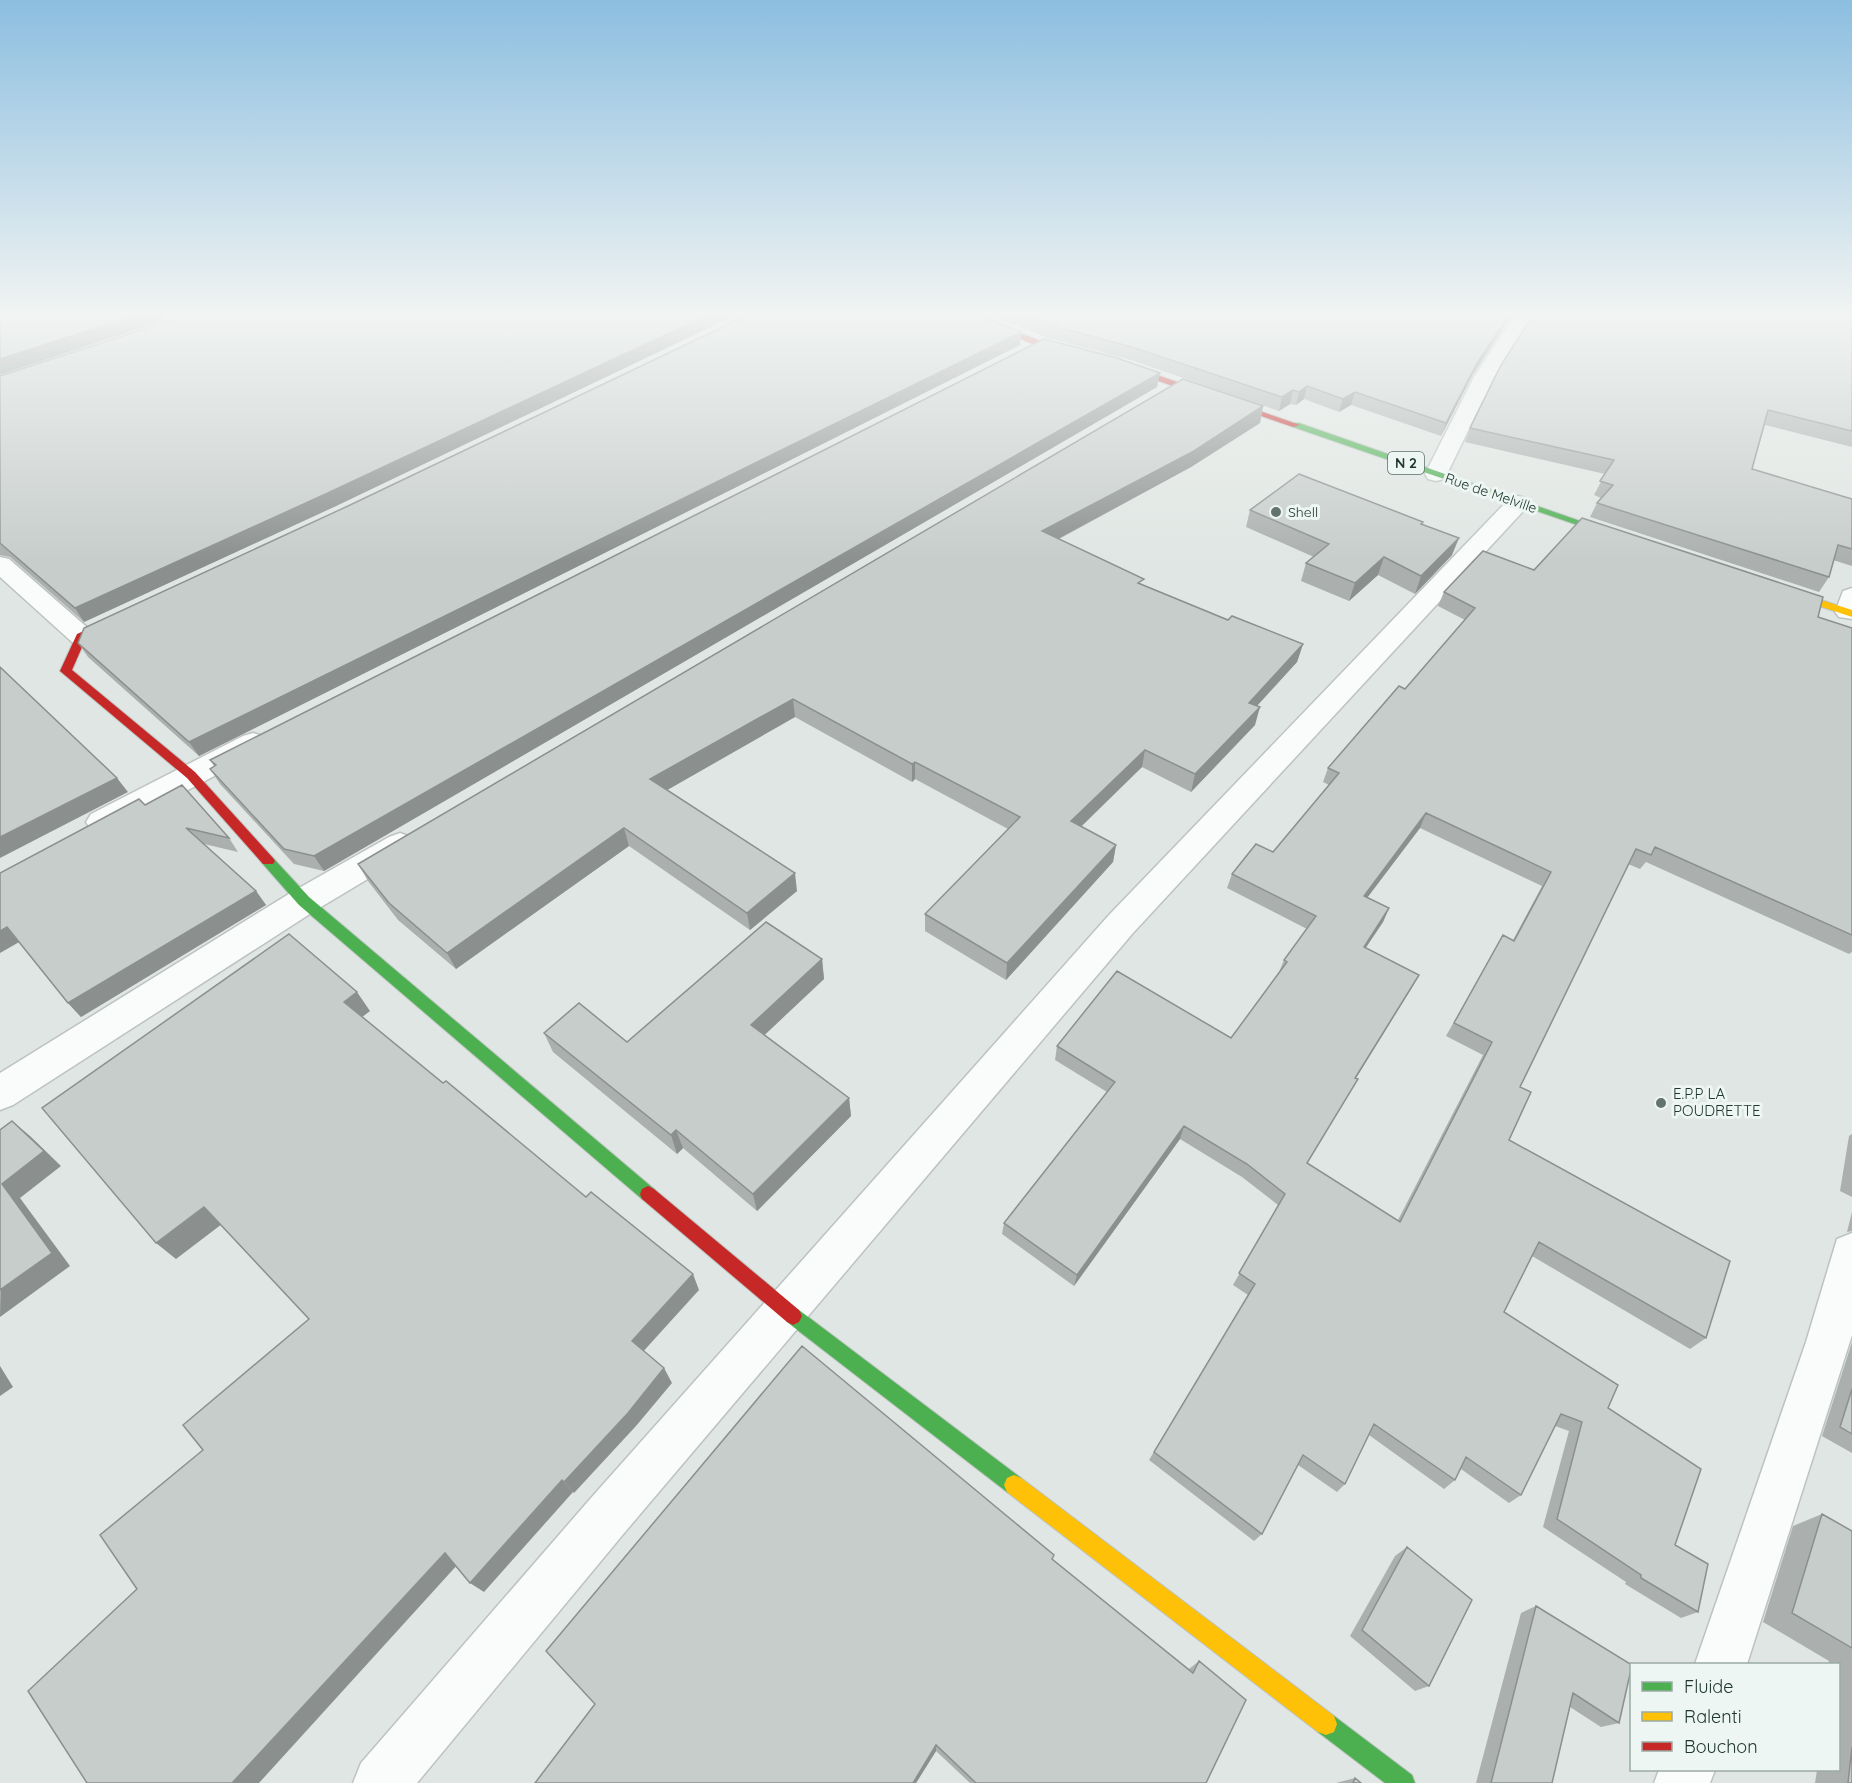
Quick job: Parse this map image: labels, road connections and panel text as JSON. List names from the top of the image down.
{
  "streets": {
    "street": ["N 2", "Rue de Melville"]
  },
  "places": ["Shell", "E.P.P LA POUDRETTE"],
  "legend": ["Fluide", "Ralenti", "Bouchon"]
}
